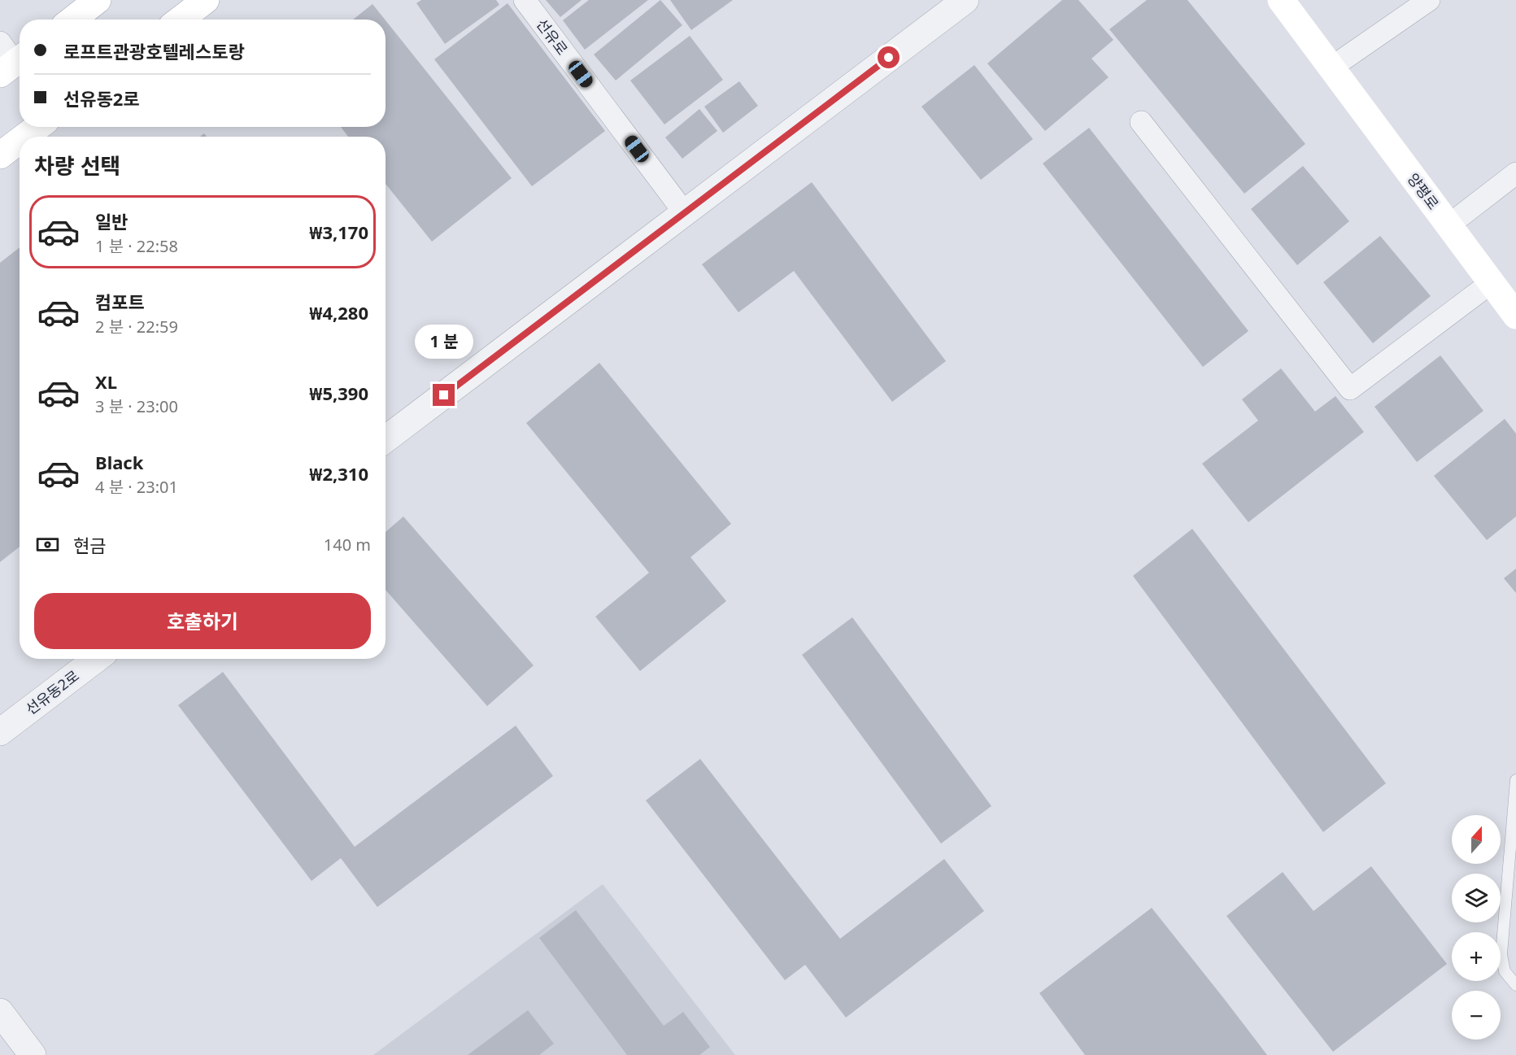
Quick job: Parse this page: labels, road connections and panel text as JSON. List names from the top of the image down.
{
  "streets": {
    "main road": ["양평로"],
    "street": ["선유로", "선유동2로"]
  },
  "north": "top",
  "page": {
    "banner": ["로프트관광호텔레스토랑", "선유동2로"],
    "heading": "차량 선택",
    "list": [
      {
        "name": "일반",
        "note": "1 분 · 22:58",
        "value": "₩3,170"
      },
      {
        "name": "컴포트",
        "note": "2 분 · 22:59",
        "value": "₩4,280"
      },
      {
        "name": "XL",
        "note": "3 분 · 23:00",
        "value": "₩5,390"
      },
      {
        "name": "Black",
        "note": "4 분 · 23:01",
        "value": "₩2,310"
      }
    ],
    "bubble": "1 분",
    "pay": ["현금", "140 m"],
    "buttons": "호출하기",
    "map_buttons": ["+", "−"]
  }
}
